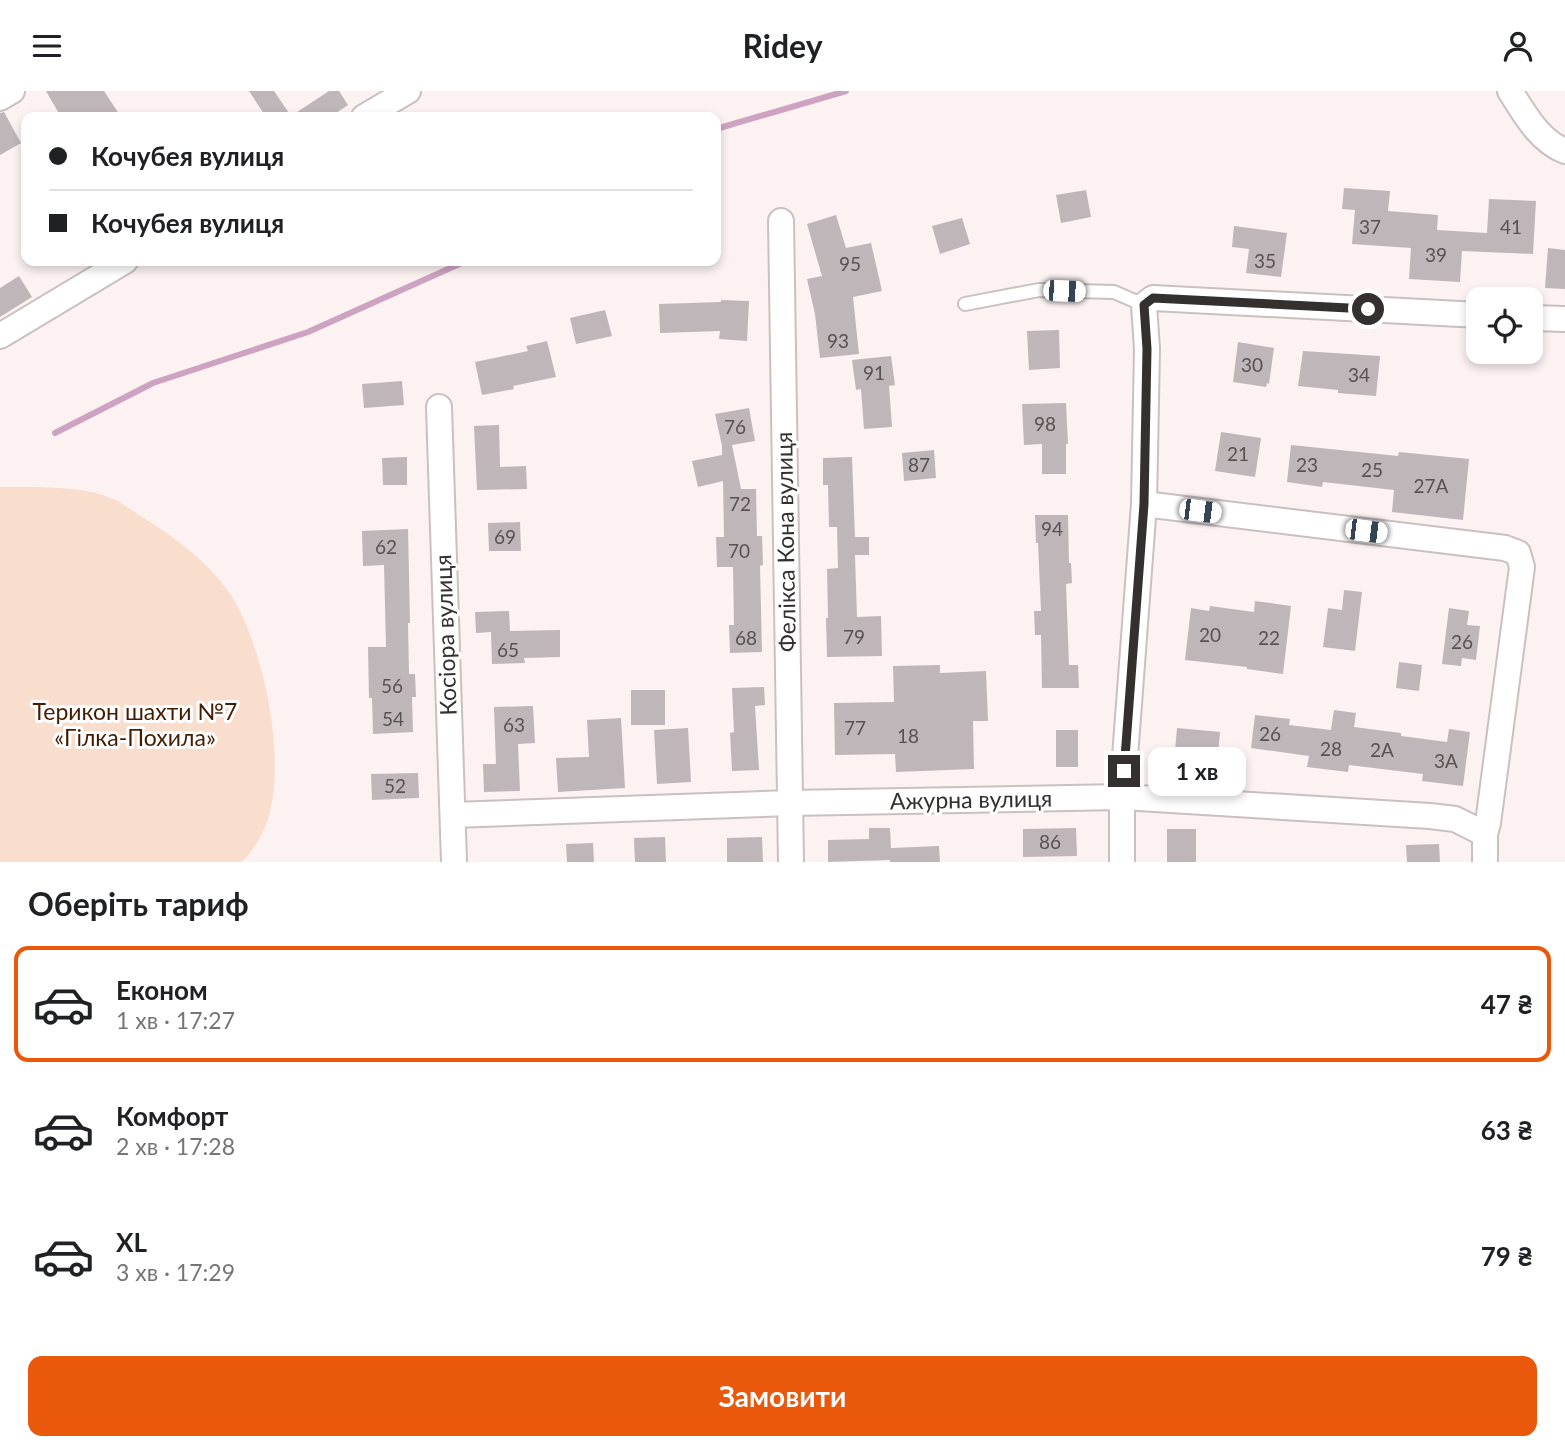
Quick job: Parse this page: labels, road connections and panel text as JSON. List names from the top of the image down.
{
  "streets": {
    "street": ["Фелікса Кона вулиця", "Косіора вулиця", "Ажурна вулиця"]
  },
  "crossings": [
    ["Фелікса Кона вулиця", "Ажурна вулиця"],
    ["Косіора вулиця", "Ажурна вулиця"]
  ],
  "parks": ["Терикон шахти №7 «Гілка-Похила»"],
  "house_numbers": [
    "37",
    "41",
    "39",
    "35",
    "95",
    "93",
    "30",
    "91",
    "34",
    "98",
    "76",
    "21",
    "87",
    "23",
    "25",
    "27А",
    "72",
    "94",
    "69",
    "62",
    "70",
    "20",
    "79",
    "68",
    "22",
    "26",
    "65",
    "56",
    "54",
    "63",
    "77",
    "26",
    "18",
    "28",
    "2А",
    "3А",
    "52",
    "86"
  ],
  "page": {
    "header": "Ridey",
    "banner": ["Кочубея вулиця", "Кочубея вулиця"],
    "bubble": "1 хв",
    "heading": "Оберіть тариф",
    "list": [
      {
        "name": "Економ",
        "note": "1 хв · 17:27",
        "value": "47 ₴"
      },
      {
        "name": "Комфорт",
        "note": "2 хв · 17:28",
        "value": "63 ₴"
      },
      {
        "name": "XL",
        "note": "3 хв · 17:29",
        "value": "79 ₴"
      }
    ],
    "buttons": "Замовити"
  }
}
